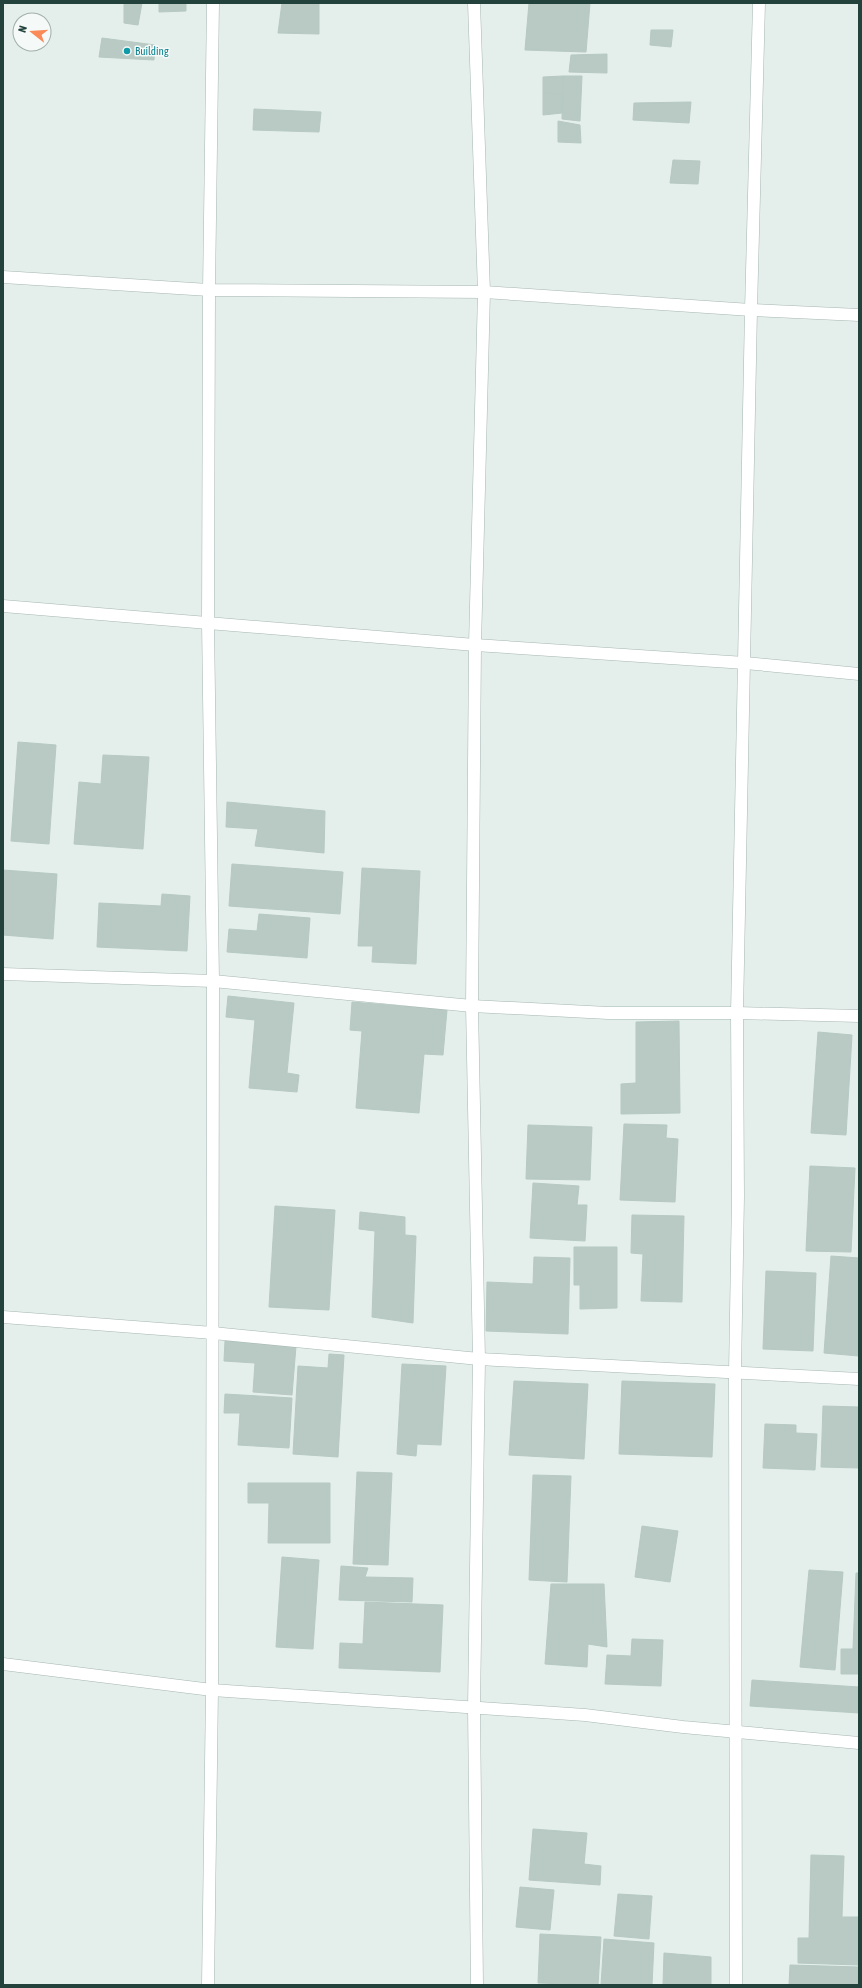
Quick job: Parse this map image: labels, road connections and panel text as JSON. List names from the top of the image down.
{
  "places": ["Building"],
  "north": "left"
}
